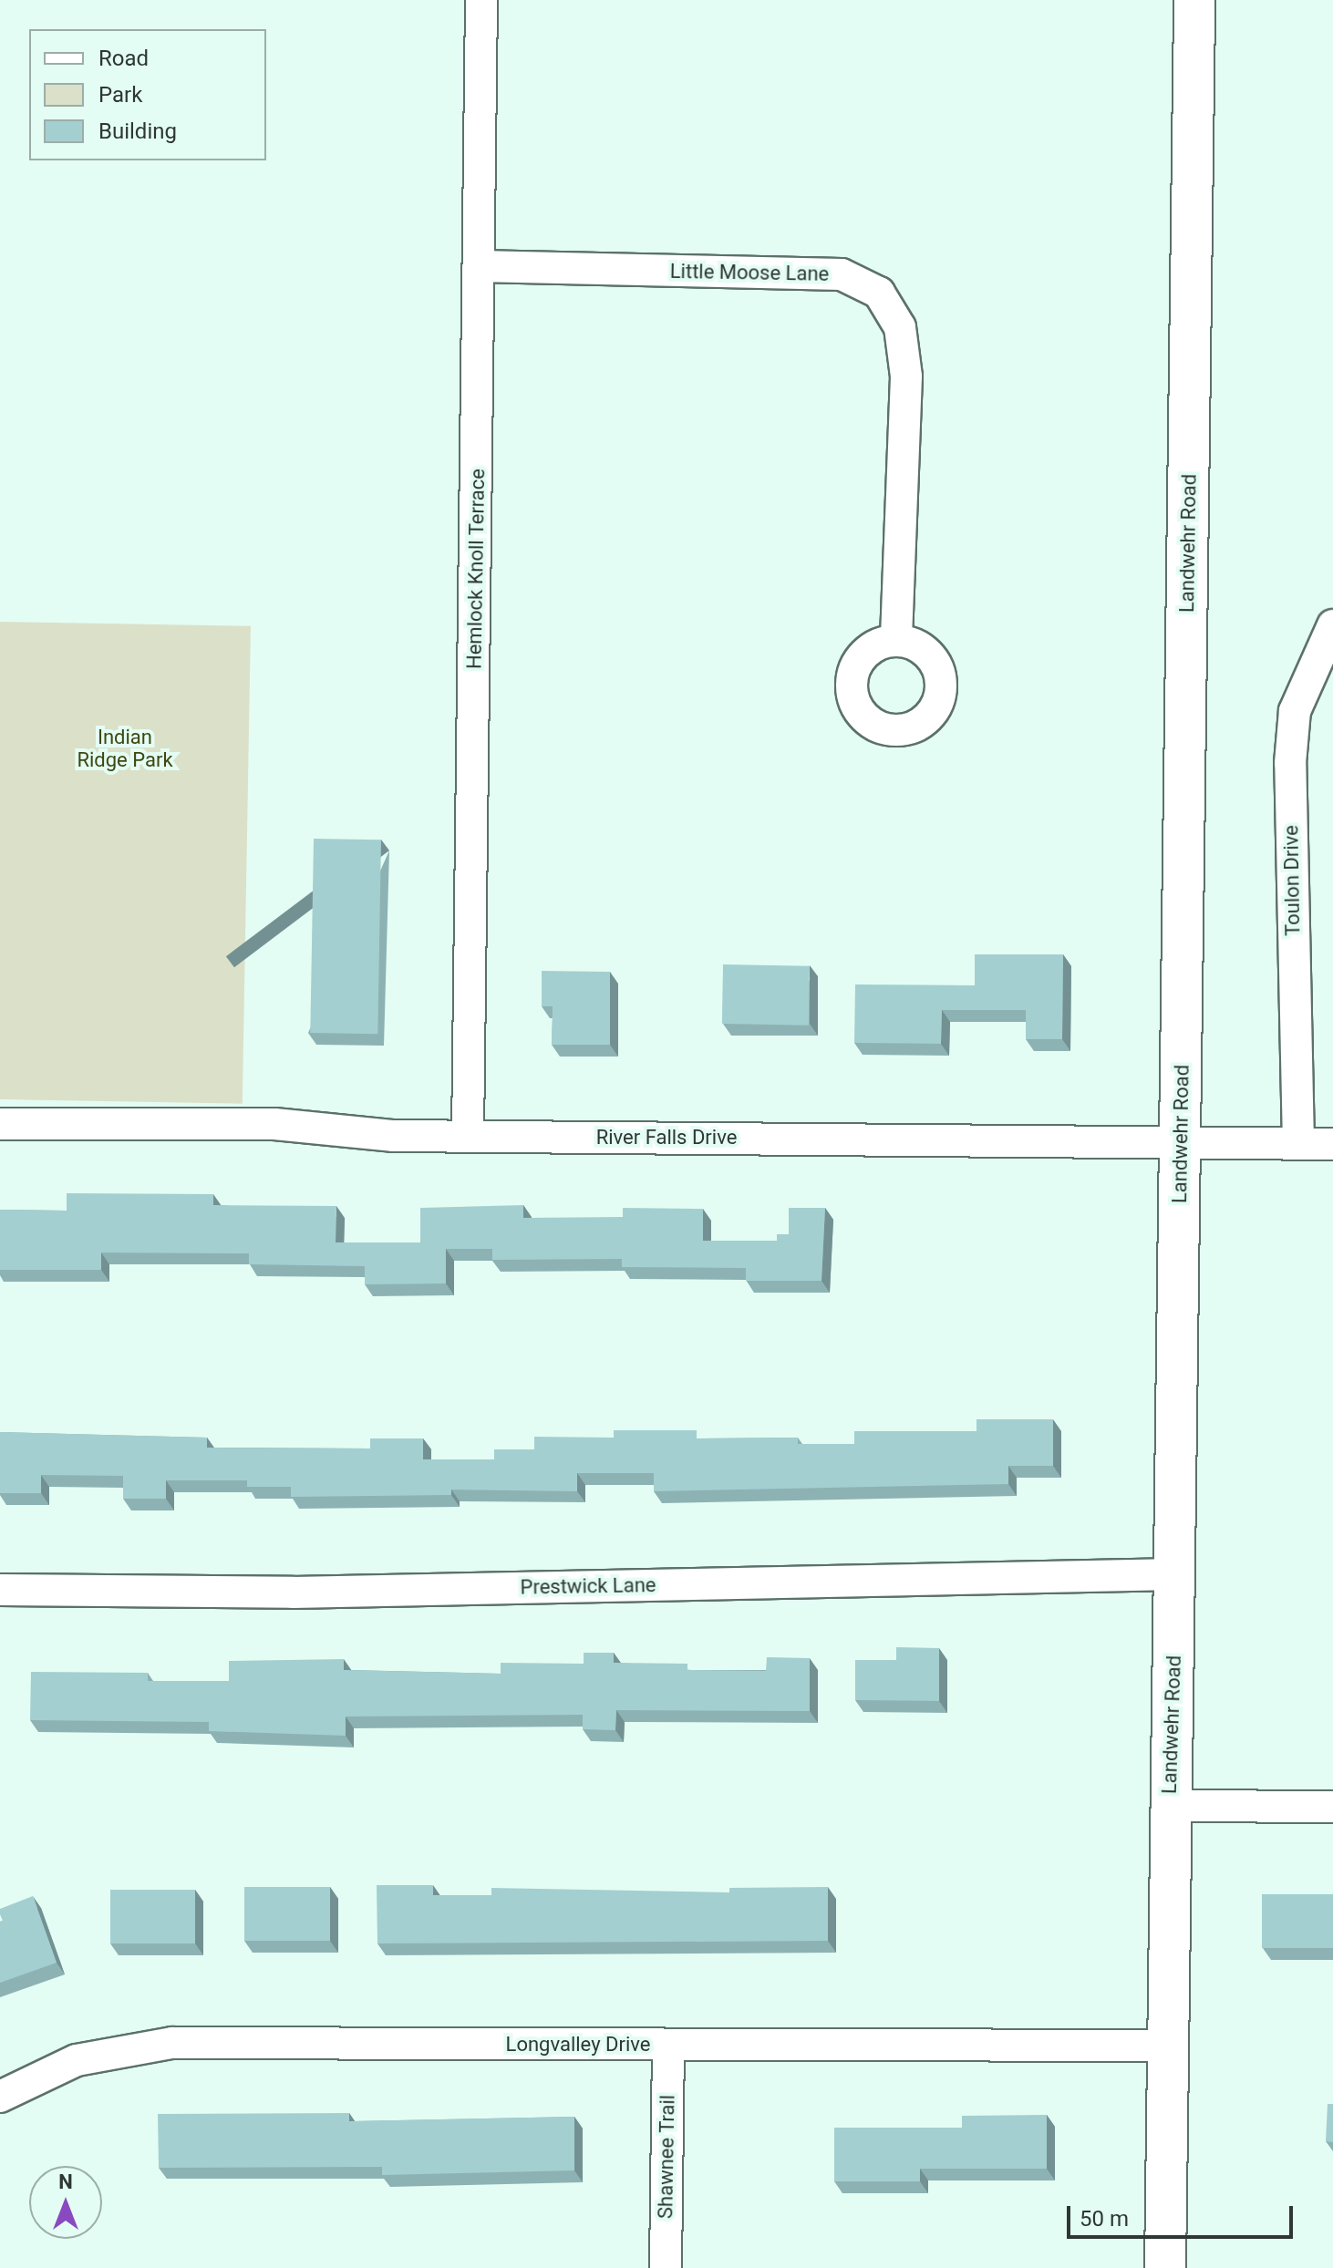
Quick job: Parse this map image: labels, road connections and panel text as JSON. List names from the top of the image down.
{
  "streets": {
    "main road": ["Landwehr Road"],
    "street": [
      "Little Moose Lane",
      "Hemlock Knoll Terrace",
      "Toulon Drive",
      "River Falls Drive",
      "Prestwick Lane",
      "Longvalley Drive",
      "Shawnee Trail"
    ]
  },
  "crossings": [
    ["Little Moose Lane", "Hemlock Knoll Terrace"],
    ["Landwehr Road", "River Falls Drive"],
    ["Landwehr Road", "Prestwick Lane"],
    ["Landwehr Road", "Longvalley Drive"],
    ["Hemlock Knoll Terrace", "River Falls Drive"],
    ["Toulon Drive", "River Falls Drive"],
    ["Longvalley Drive", "Shawnee Trail"]
  ],
  "parks": ["Indian Ridge Park"],
  "legend": ["Road", "Park", "Building"],
  "scale_bar": "50 m",
  "north": "top"
}
